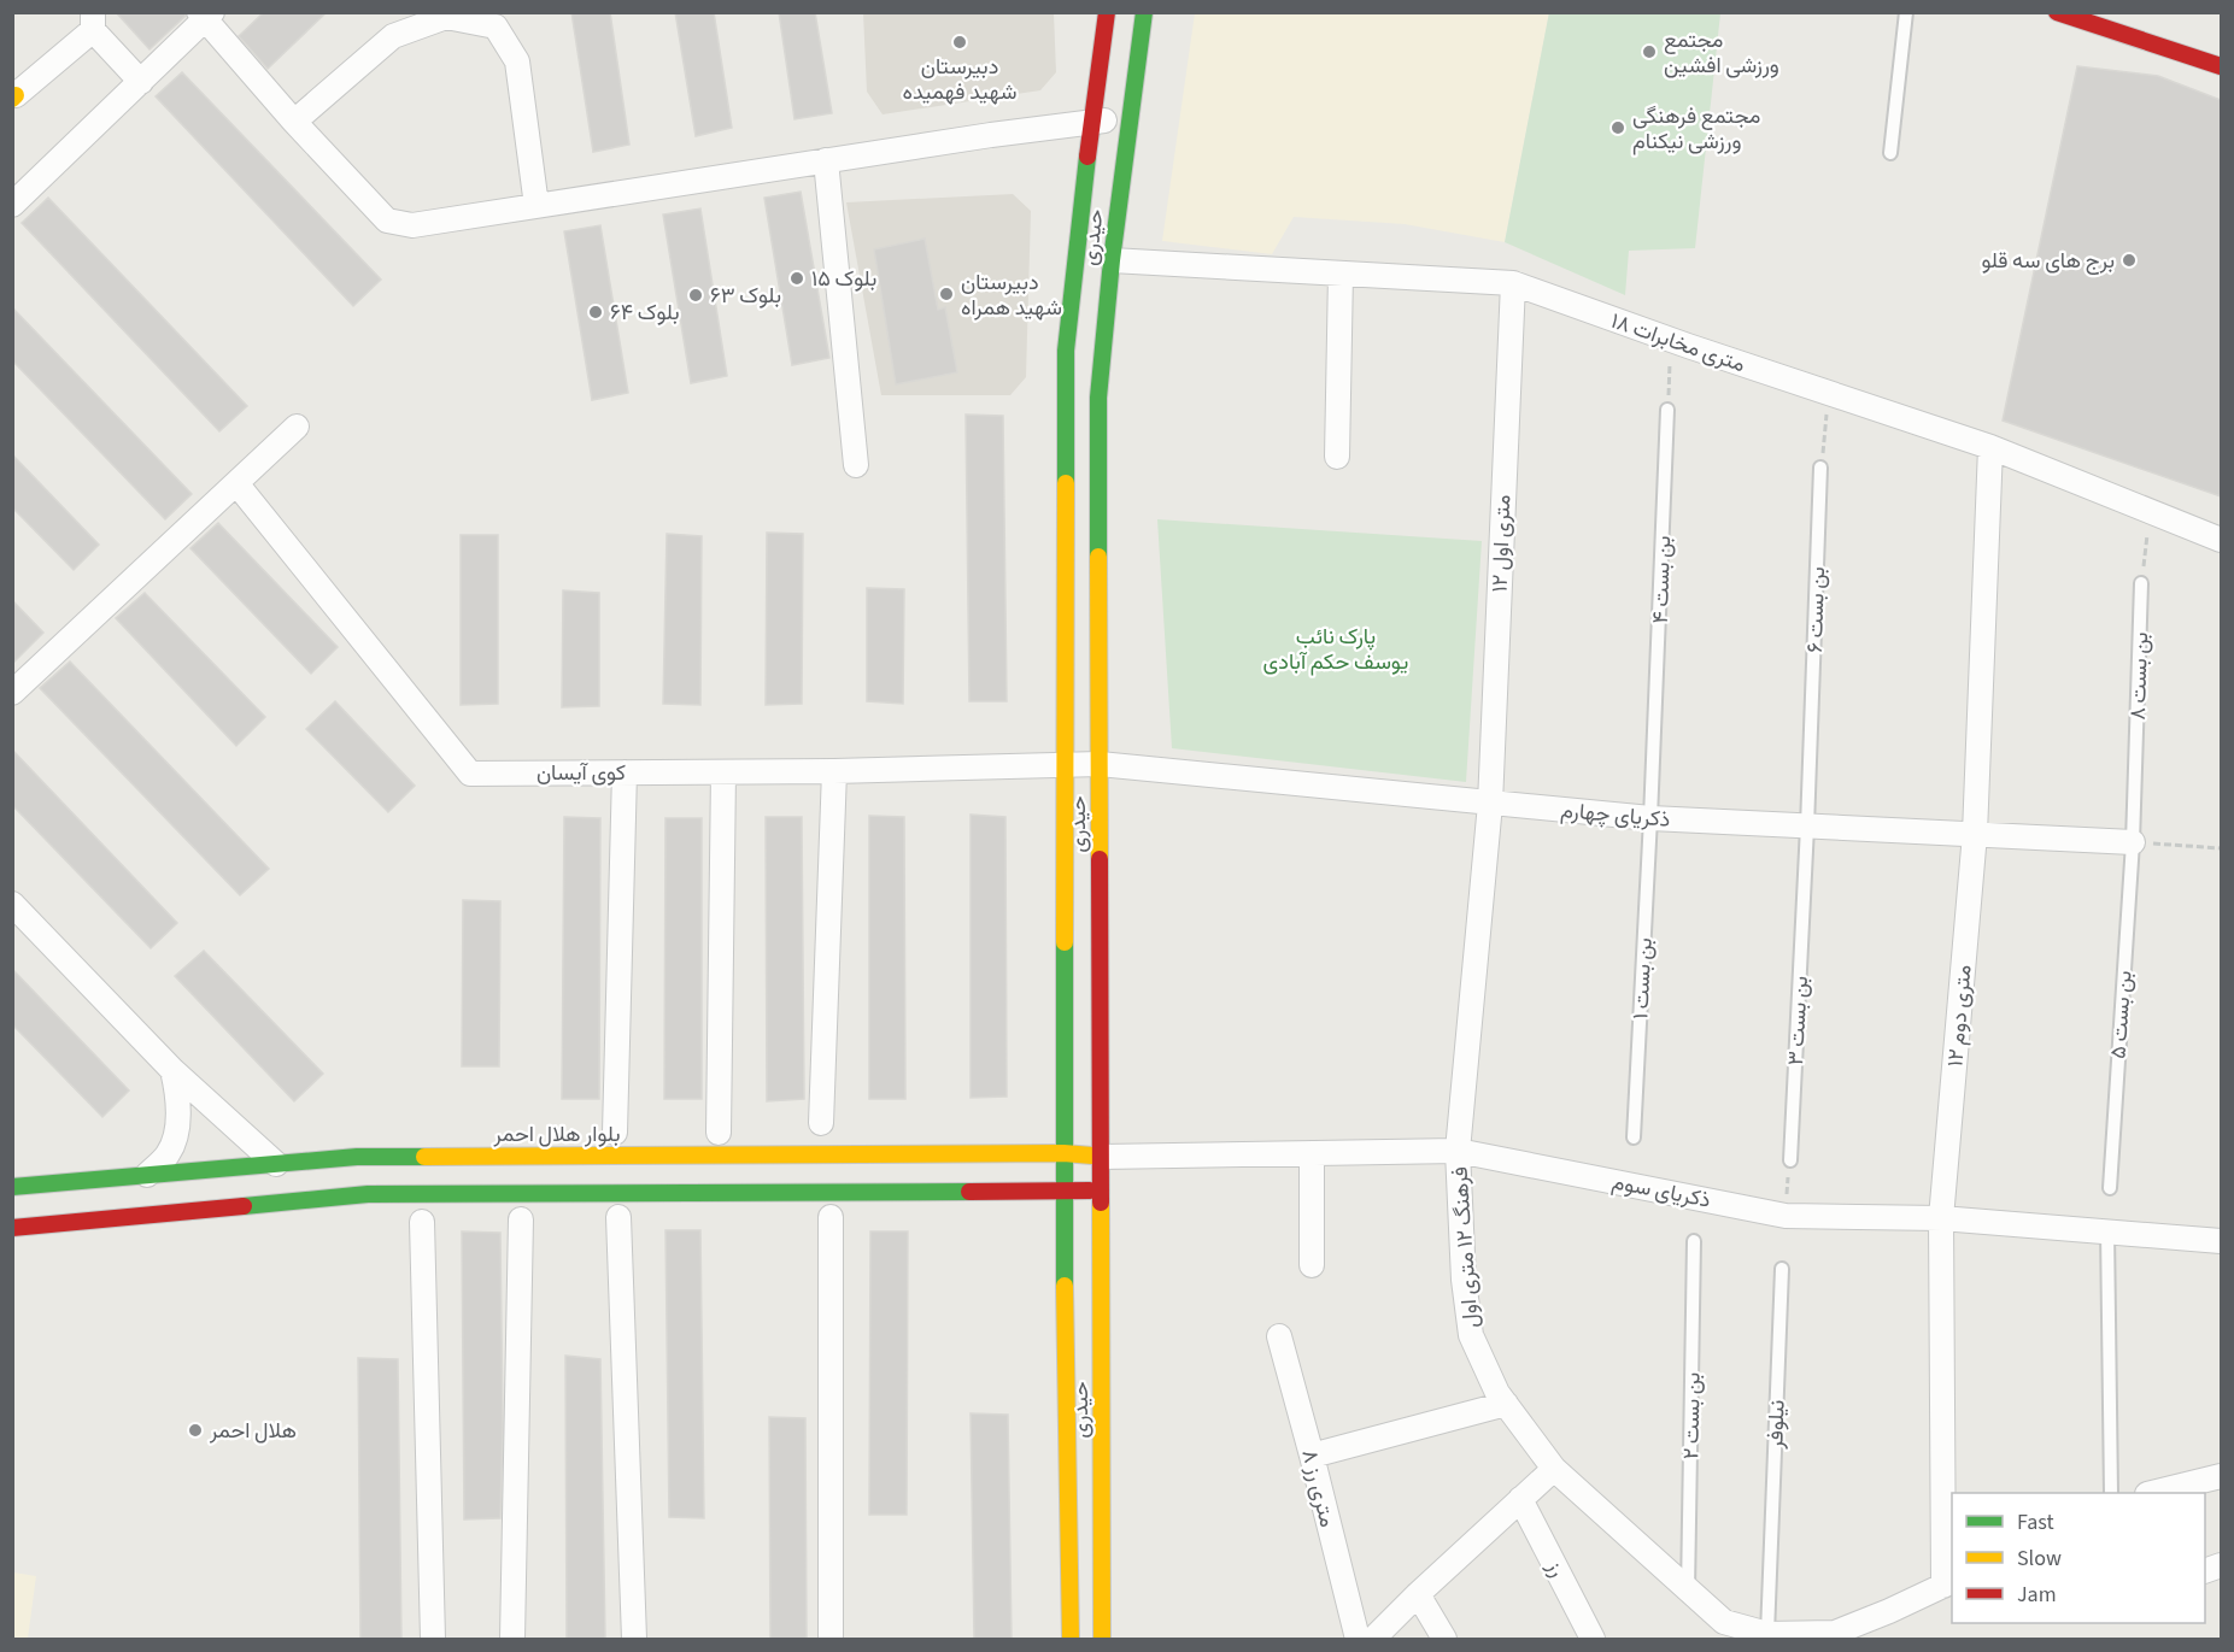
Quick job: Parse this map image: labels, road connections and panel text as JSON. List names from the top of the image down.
{
  "streets": {
    "main road": ["حیدری", "بلوار هلال احمر"],
    "street": [
      "۱۸ متری مخابرات",
      "۱۲ متری اول",
      "کوی آیسان",
      "ذکریای چهارم",
      "۱۲ متری دوم",
      "ذکریای سوم",
      "فرهنگ ۱۲ متری اول",
      "۸ متری رز",
      "رز"
    ],
    "lane": [
      "بن بست ۴",
      "بن بست ۶",
      "بن بست ۸",
      "بن بست ۱",
      "بن بست ۵",
      "بن بست ۳",
      "بن بست ۲",
      "نیلوفر"
    ]
  },
  "crossings": [
    ["حیدری", "۱۸ متری مخابرات"],
    ["حیدری", "کوی آیسان"],
    ["حیدری", "ذکریای چهارم"],
    ["حیدری", "بلوار هلال احمر"],
    ["حیدری", "ذکریای سوم"],
    ["۱۸ متری مخابرات", "۱۲ متری اول"],
    ["۱۸ متری مخابرات", "۱۲ متری دوم"],
    ["۱۲ متری اول", "ذکریای چهارم"],
    ["۱۲ متری اول", "فرهنگ ۱۲ متری اول"],
    ["بن بست ۴", "ذکریای چهارم"],
    ["بن بست ۴", "بن بست ۱"],
    ["بن بست ۶", "ذکریای چهارم"],
    ["بن بست ۶", "بن بست ۳"],
    ["بن بست ۸", "ذکریای چهارم"],
    ["بن بست ۸", "بن بست ۵"],
    ["کوی آیسان", "ذکریای چهارم"],
    ["ذکریای چهارم", "بن بست ۱"],
    ["ذکریای چهارم", "بن بست ۵"],
    ["ذکریای چهارم", "۱۲ متری دوم"],
    ["ذکریای چهارم", "بن بست ۳"],
    ["ذکریای چهارم", "فرهنگ ۱۲ متری اول"],
    ["۱۲ متری دوم", "ذکریای سوم"],
    ["۱۲ متری دوم", "فرهنگ ۱۲ متری اول"],
    ["بلوار هلال احمر", "ذکریای سوم"],
    ["ذکریای سوم", "فرهنگ ۱۲ متری اول"],
    ["فرهنگ ۱۲ متری اول", "بن بست ۲"],
    ["فرهنگ ۱۲ متری اول", "نیلوفر"]
  ],
  "parks": ["پارک نائب یوسف حکم آبادی"],
  "places": [
    "دبیرستان شهید فهمیده",
    "مجتمع ورزشی افشین",
    "مجتمع فرهنگی ورزشی نیکنام",
    "برج های سه قلو",
    "بلوک ۱۵",
    "دبیرستان شهید همراه",
    "بلوک ۶۳",
    "بلوک ۶۴",
    "هلال احمر"
  ],
  "legend": ["Fast", "Slow", "Jam"]
}
